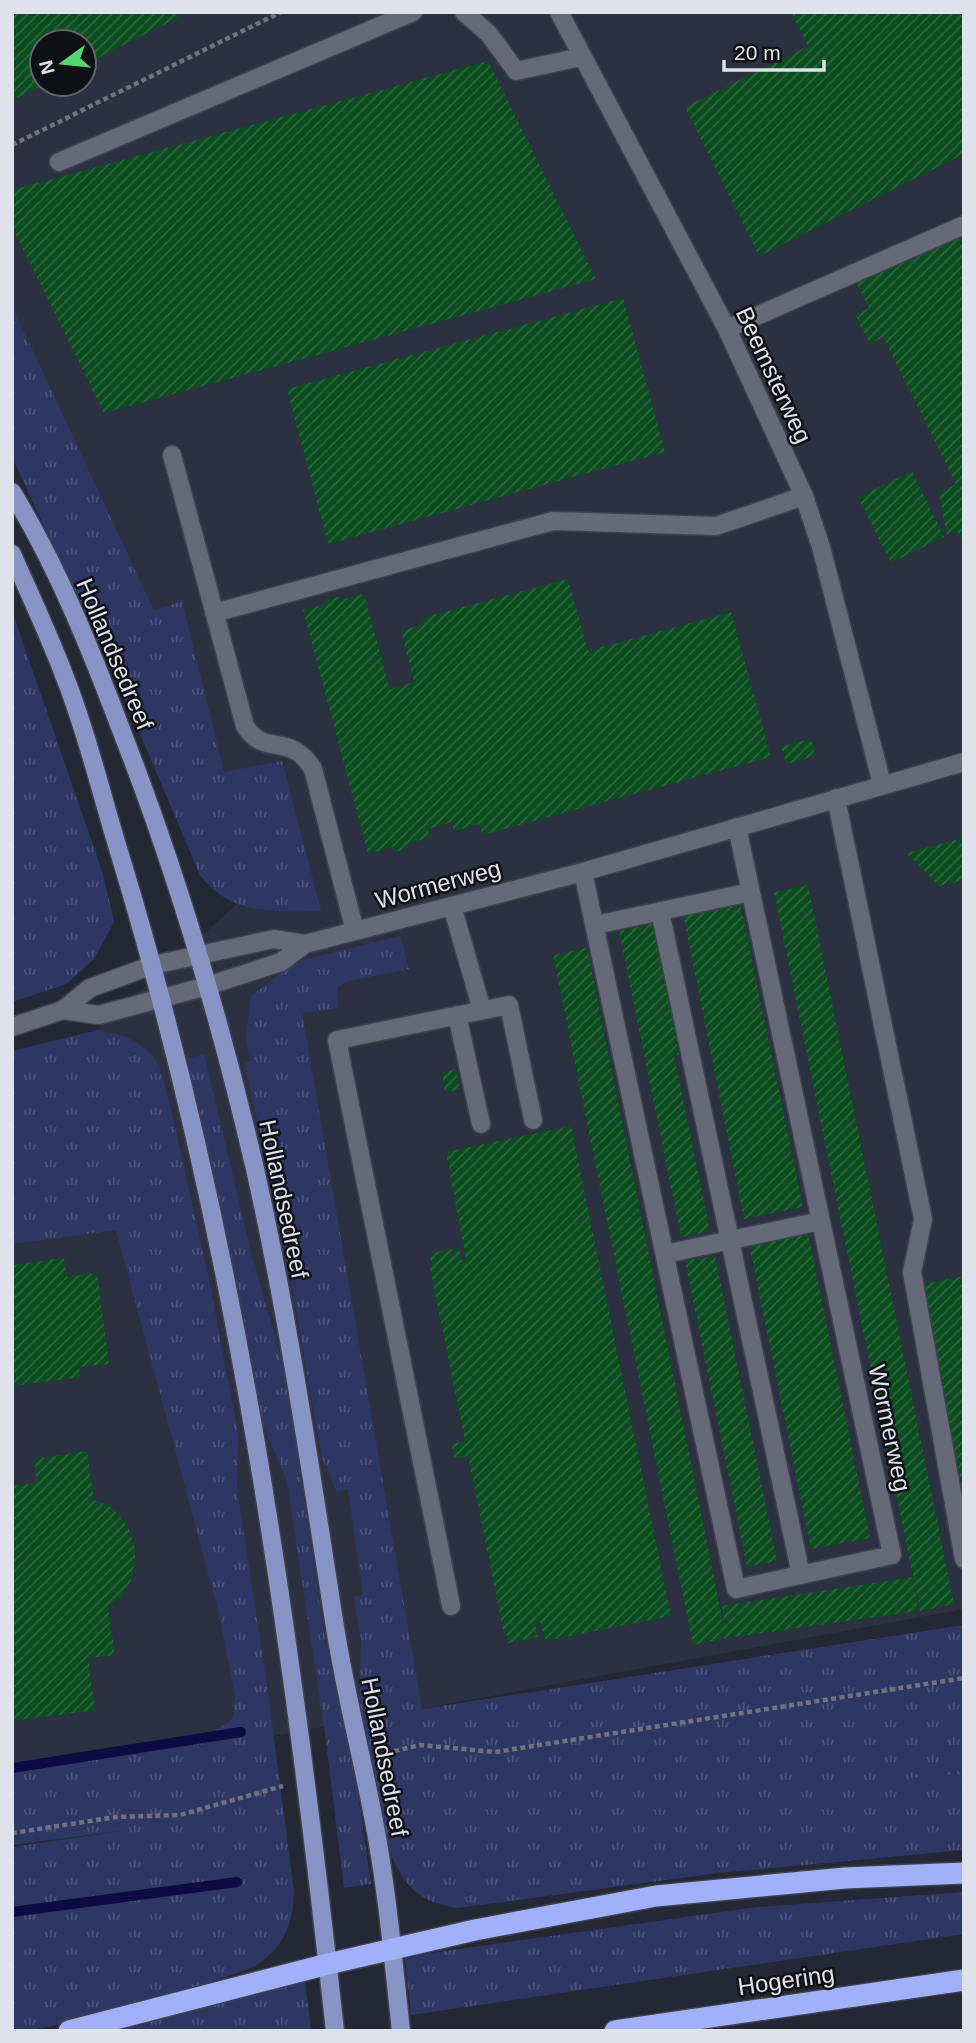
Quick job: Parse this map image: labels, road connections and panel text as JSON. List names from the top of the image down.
{
  "streets": {
    "highway": ["Hogering"],
    "main road": ["Hollandsedreef"],
    "street": ["Beemsterweg", "Wormerweg"]
  },
  "crossings": [
    ["Beemsterweg", "Wormerweg"],
    ["Hollandsedreef", "Wormerweg"]
  ],
  "scale_bar": "20 m",
  "north": "left"
}
